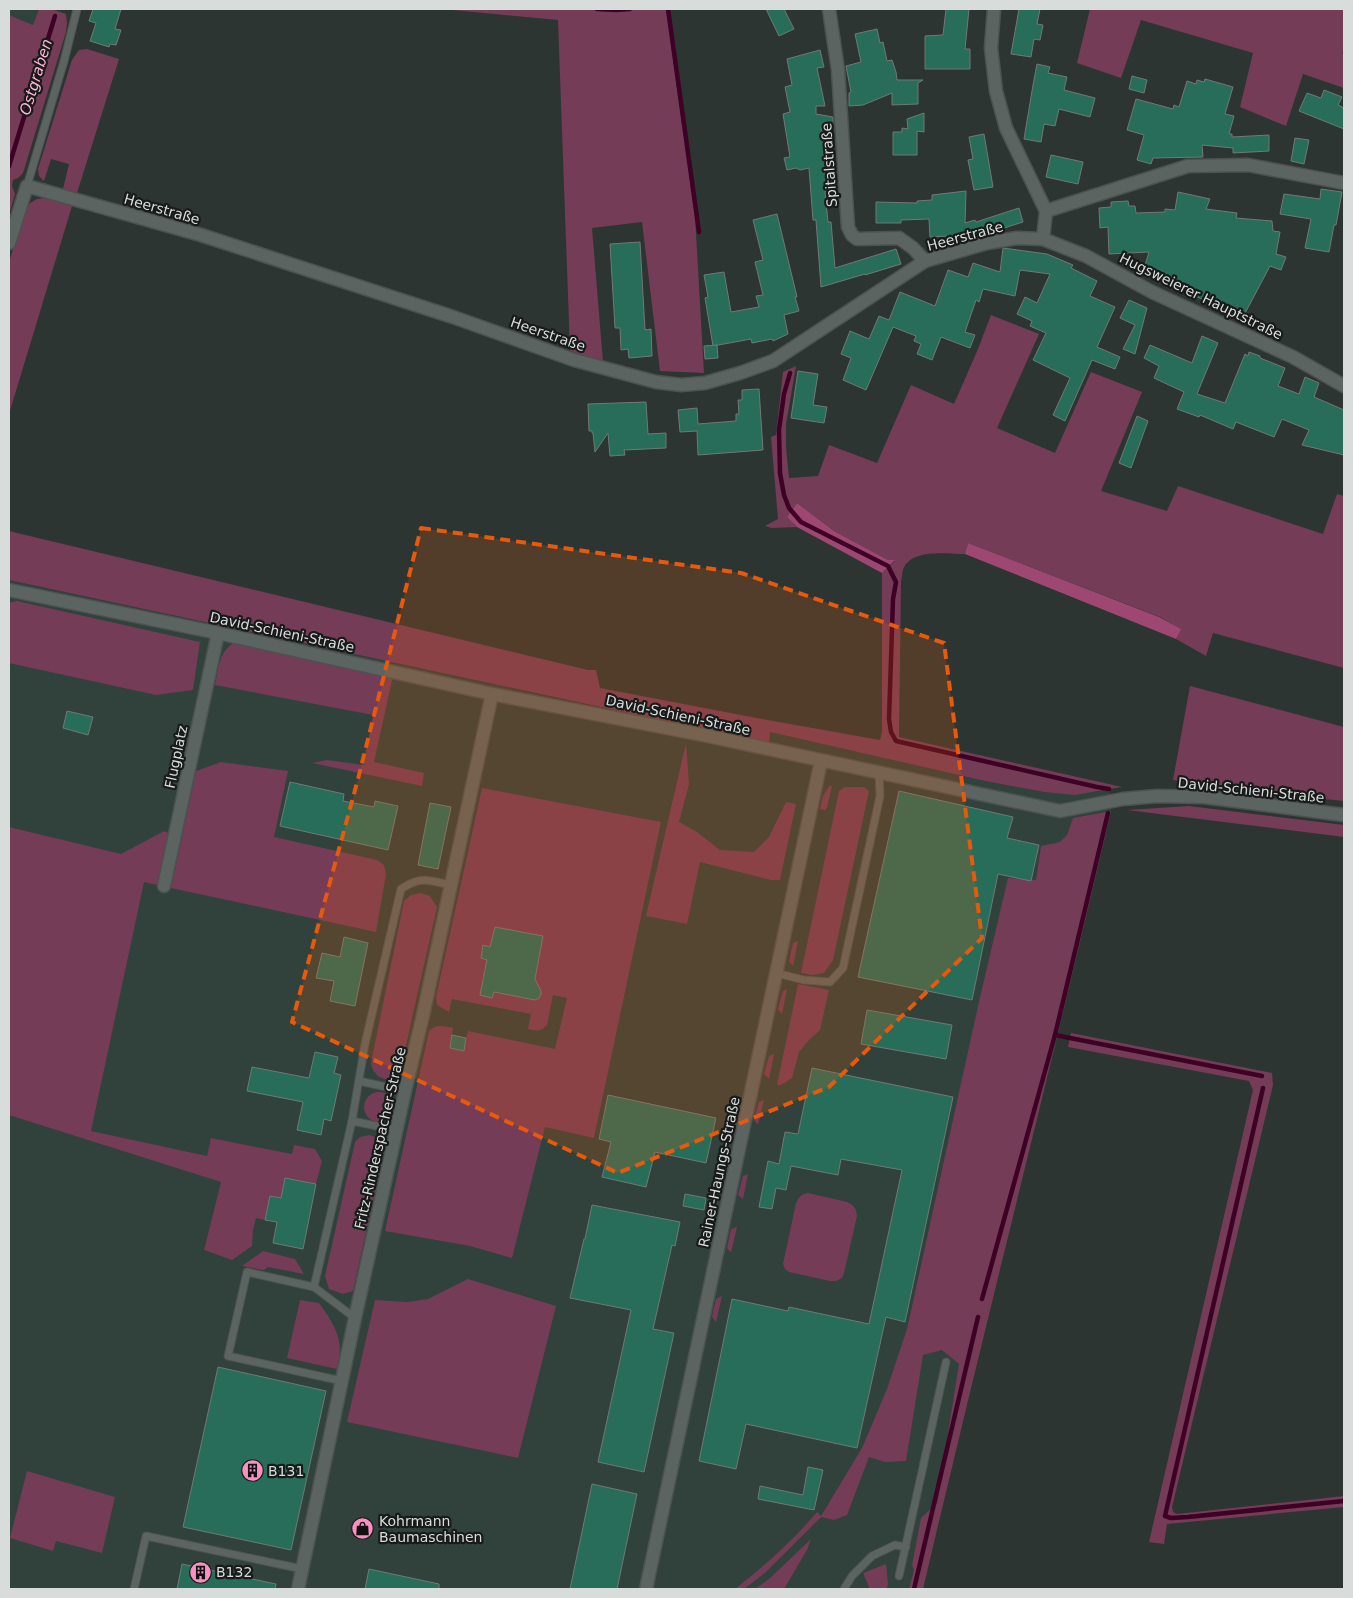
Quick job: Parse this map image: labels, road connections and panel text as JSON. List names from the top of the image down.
{
  "streets": {
    "street": [
      "Spitalstraße",
      "Heerstraße",
      "Hugsweierer Hauptstraße",
      "David-Schieni-Straße",
      "Flugplatz",
      "Fritz-Rinderspacher-Straße",
      "Rainer-Haungs-Straße"
    ]
  },
  "crossings": [
    ["Spitalstraße", "Heerstraße"],
    ["Heerstraße", "Hugsweierer Hauptstraße"],
    ["David-Schieni-Straße", "Flugplatz"],
    ["David-Schieni-Straße", "Fritz-Rinderspacher-Straße"],
    ["David-Schieni-Straße", "Rainer-Haungs-Straße"]
  ],
  "water": ["Ostgraben"],
  "places": {
    "building": ["B131", "B132"],
    "shop": ["Kohrmann Baumaschinen"]
  }
}
